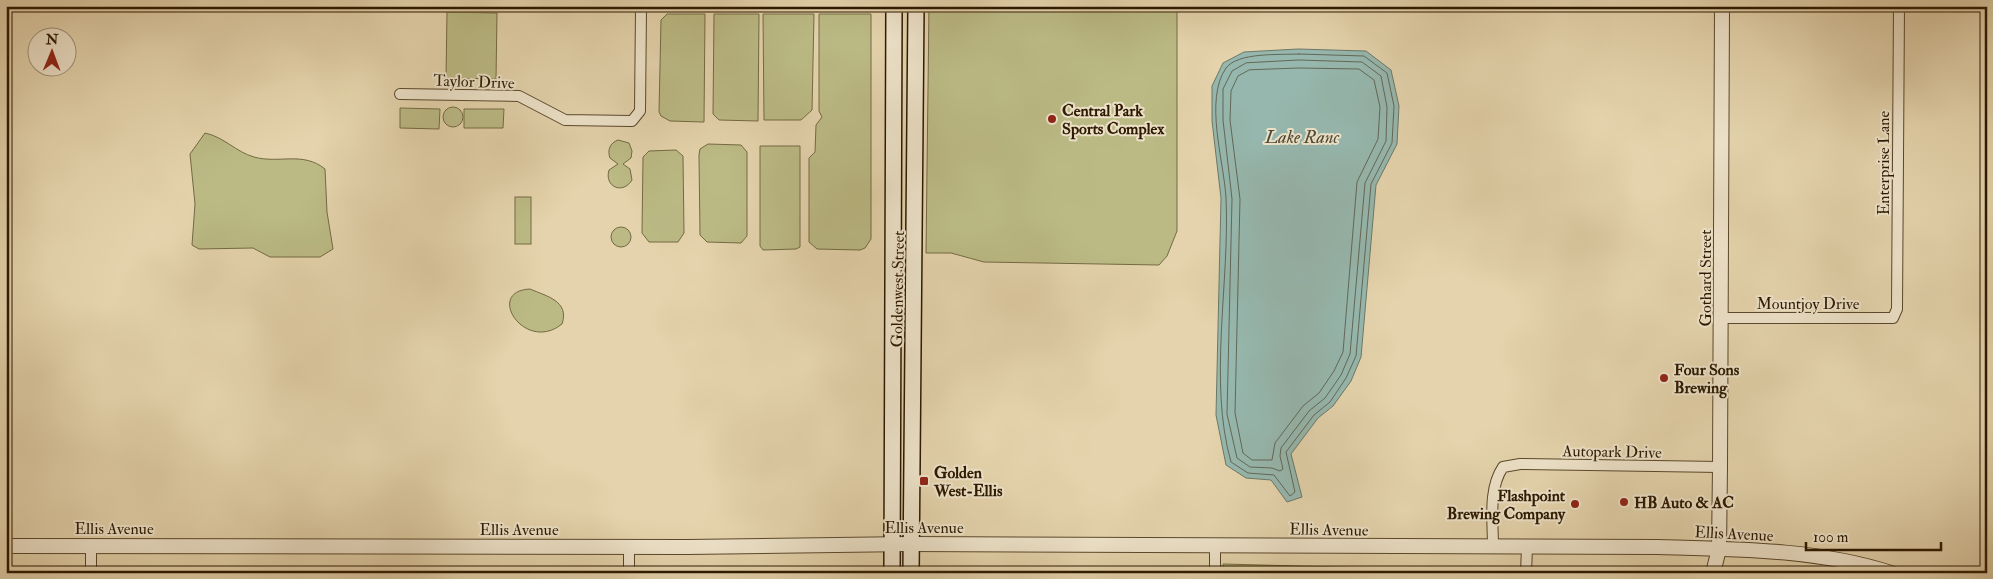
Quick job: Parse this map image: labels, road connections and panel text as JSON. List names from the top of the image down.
{
  "streets": {
    "main road": ["Goldenwest Street"],
    "street": [
      "Taylor Drive",
      "Enterprise Lane",
      "Gothard Street",
      "Mountjoy Drive",
      "Autopark Drive",
      "Ellis Avenue"
    ]
  },
  "crossings": [
    ["Enterprise Lane", "Mountjoy Drive"],
    ["Gothard Street", "Mountjoy Drive"],
    ["Gothard Street", "Autopark Drive"],
    ["Gothard Street", "Ellis Avenue"],
    ["Goldenwest Street", "Ellis Avenue"],
    ["Autopark Drive", "Ellis Avenue"]
  ],
  "water": ["Lake Ranc"],
  "places": {
    "other": [
      "Central Park Sports Complex",
      "Four Sons Brewing",
      "HB Auto & AC",
      "Flashpoint Brewing Company"
    ],
    "transit": ["Golden West-Ellis"]
  },
  "scale_bar": "100 m",
  "north": "top"
}
